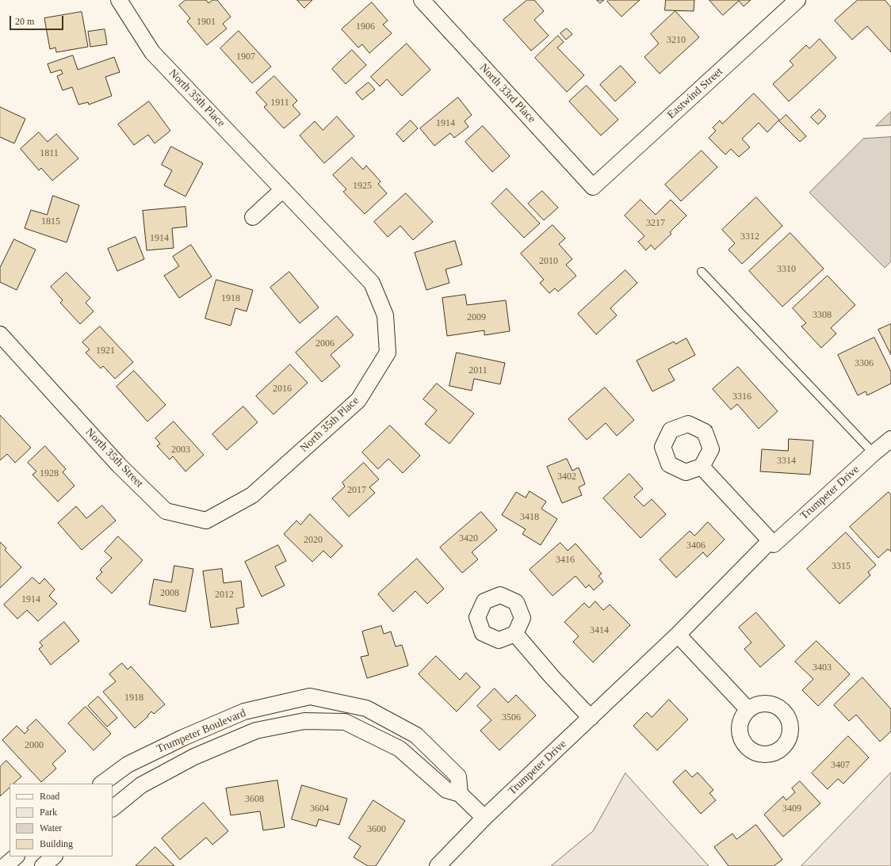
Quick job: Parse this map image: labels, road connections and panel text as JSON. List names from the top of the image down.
{
  "streets": {
    "street": [
      "North 33rd Place",
      "Eastwind Street",
      "North 35th Place",
      "North 35th Street",
      "Trumpeter Drive",
      "Trumpeter Boulevard"
    ]
  },
  "crossings": [
    ["North 33rd Place", "Eastwind Street"],
    ["North 35th Place", "North 35th Street"],
    ["Trumpeter Drive", "Trumpeter Boulevard"]
  ],
  "house_numbers": [
    "1901",
    "1906",
    "3210",
    "1907",
    "1911",
    "1914",
    "1811",
    "1925",
    "1815",
    "3217",
    "3312",
    "1914",
    "2010",
    "3310",
    "1918",
    "3308",
    "2009",
    "2006",
    "1921",
    "3306",
    "2011",
    "2016",
    "3316",
    "2003",
    "3314",
    "1928",
    "3402",
    "2017",
    "3418",
    "3420",
    "2020",
    "3406",
    "3416",
    "3315",
    "2008",
    "2012",
    "1914",
    "3414",
    "3403",
    "1918",
    "3506",
    "2000",
    "3407",
    "3608",
    "3604",
    "3409",
    "3600"
  ],
  "legend": [
    "Road",
    "Park",
    "Water",
    "Building"
  ],
  "scale_bar": "20 m"
}
